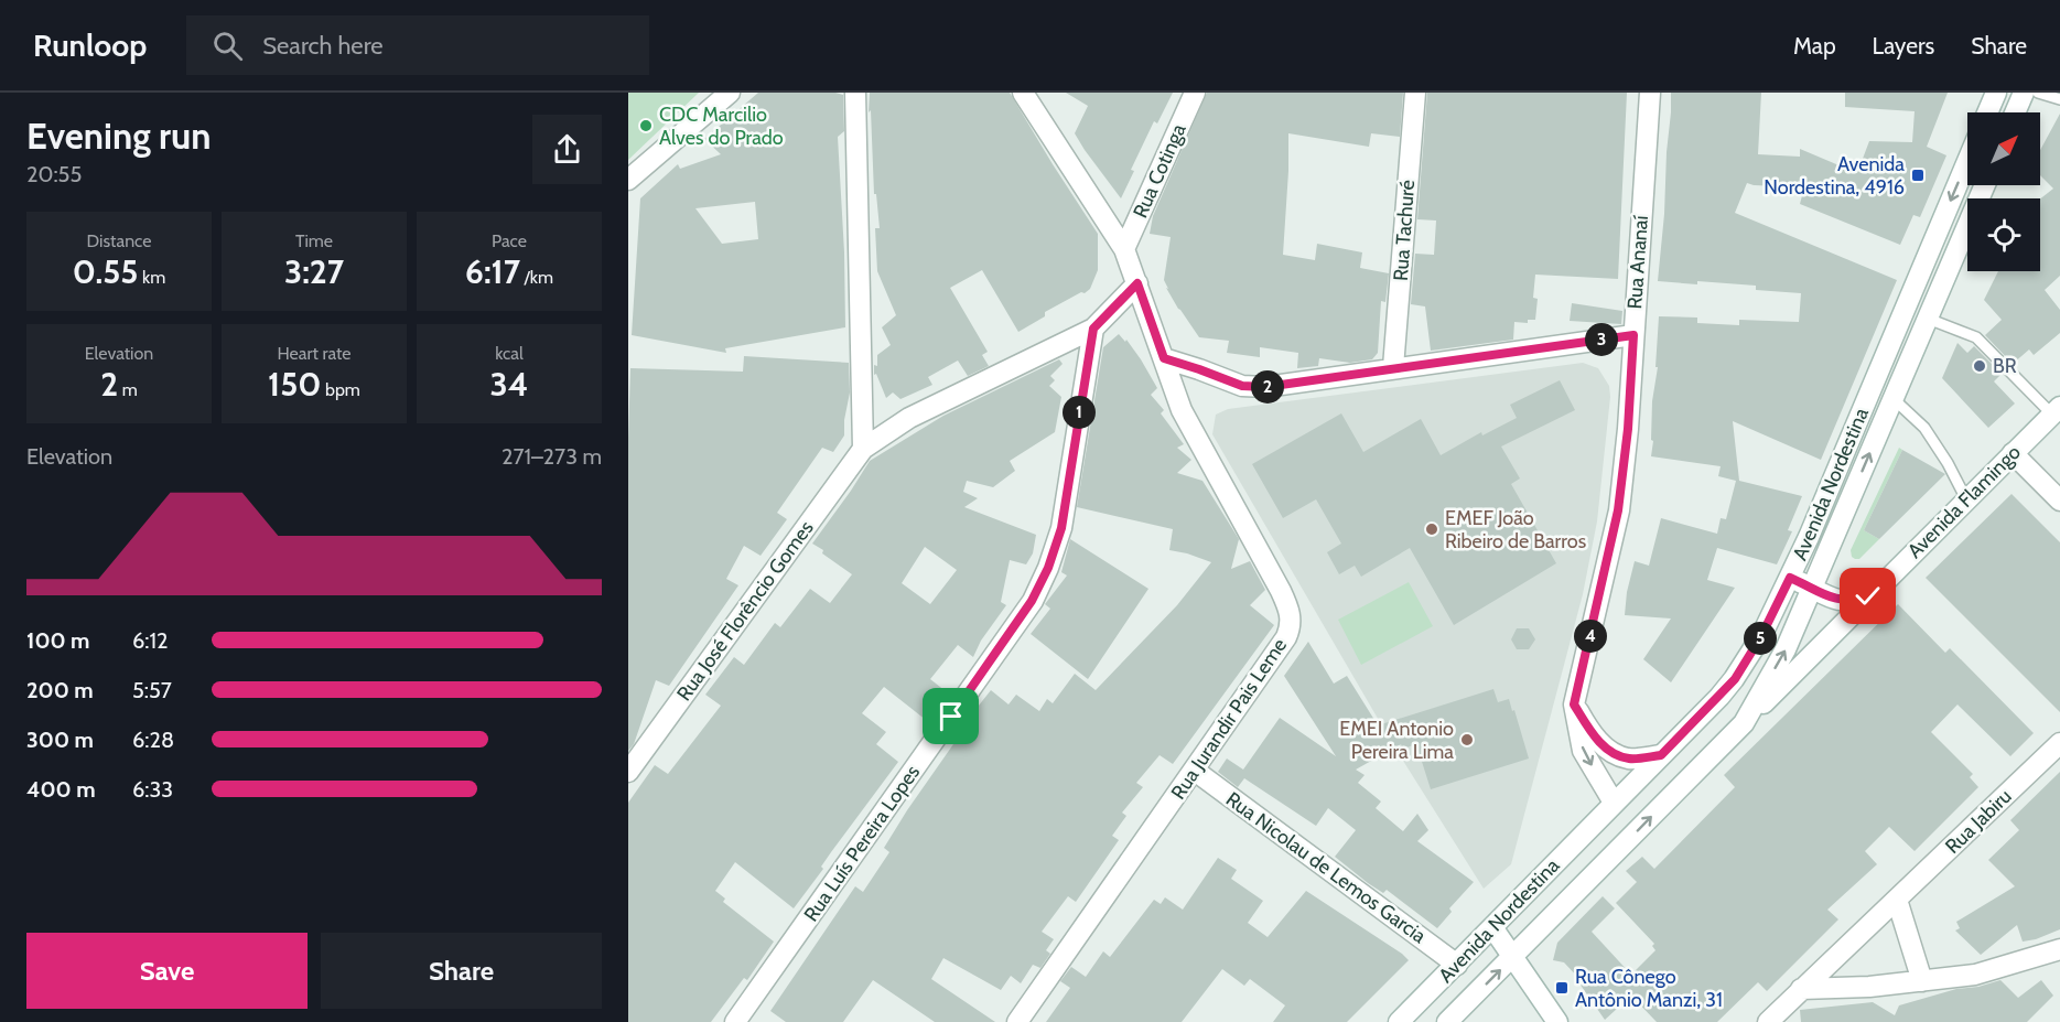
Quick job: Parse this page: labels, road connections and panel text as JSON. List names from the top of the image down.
{
  "streets": {
    "street": [
      "Rua Cotinga",
      "Rua Tachuré",
      "Rua Ananaí",
      "Avenida Nordestina",
      "Avenida Flamingo",
      "Rua José Florêncio Gomes",
      "Rua Jurandir Pais Leme",
      "Rua Jabiru",
      "Rua Luís Pereira Lopes",
      "Rua Nicolau de Lemos Garcia"
    ]
  },
  "crossings": [
    ["Rua Cotinga", "Rua Jurandir Pais Leme"],
    ["Rua Ananaí", "Avenida Nordestina"],
    ["Avenida Nordestina", "Avenida Flamingo"],
    ["Avenida Nordestina", "Rua Nicolau de Lemos Garcia"],
    ["Rua José Florêncio Gomes", "Rua Jurandir Pais Leme"],
    ["Rua José Florêncio Gomes", "Rua Luís Pereira Lopes"],
    ["Rua Jurandir Pais Leme", "Rua Nicolau de Lemos Garcia"]
  ],
  "places": {
    "other": [
      "CDC Marcilio Alves do Prado",
      "BR",
      "EMEF João Ribeiro de Barros",
      "EMEI Antonio Pereira Lima"
    ],
    "transit": ["Avenida Nordestina, 4916", "Rua Cônego Antônio Manzi, 31"]
  },
  "north": "top right",
  "page": {
    "header": "Runloop",
    "search": "Search here",
    "nav": ["Map", "Layers", "Share"],
    "heading": ["Evening run", "20:55"],
    "stats": [
      ["Distance", "0.55 km"],
      ["Time", "3:27"],
      ["Pace", "6:17 /km"],
      ["Elevation", "2 m"],
      ["Heart rate", "150 bpm"],
      ["kcal", "34"]
    ],
    "pins": [
      "3",
      "2",
      "1",
      "4",
      "5"
    ],
    "chart": ["Elevation", "271–273 m"],
    "list": [
      {
        "name": "100 m",
        "note": "6:12"
      },
      {
        "name": "200 m",
        "note": "5:57"
      },
      {
        "name": "300 m",
        "note": "6:28"
      },
      {
        "name": "400 m",
        "note": "6:33"
      }
    ],
    "buttons": ["Save", "Share"]
  }
}
